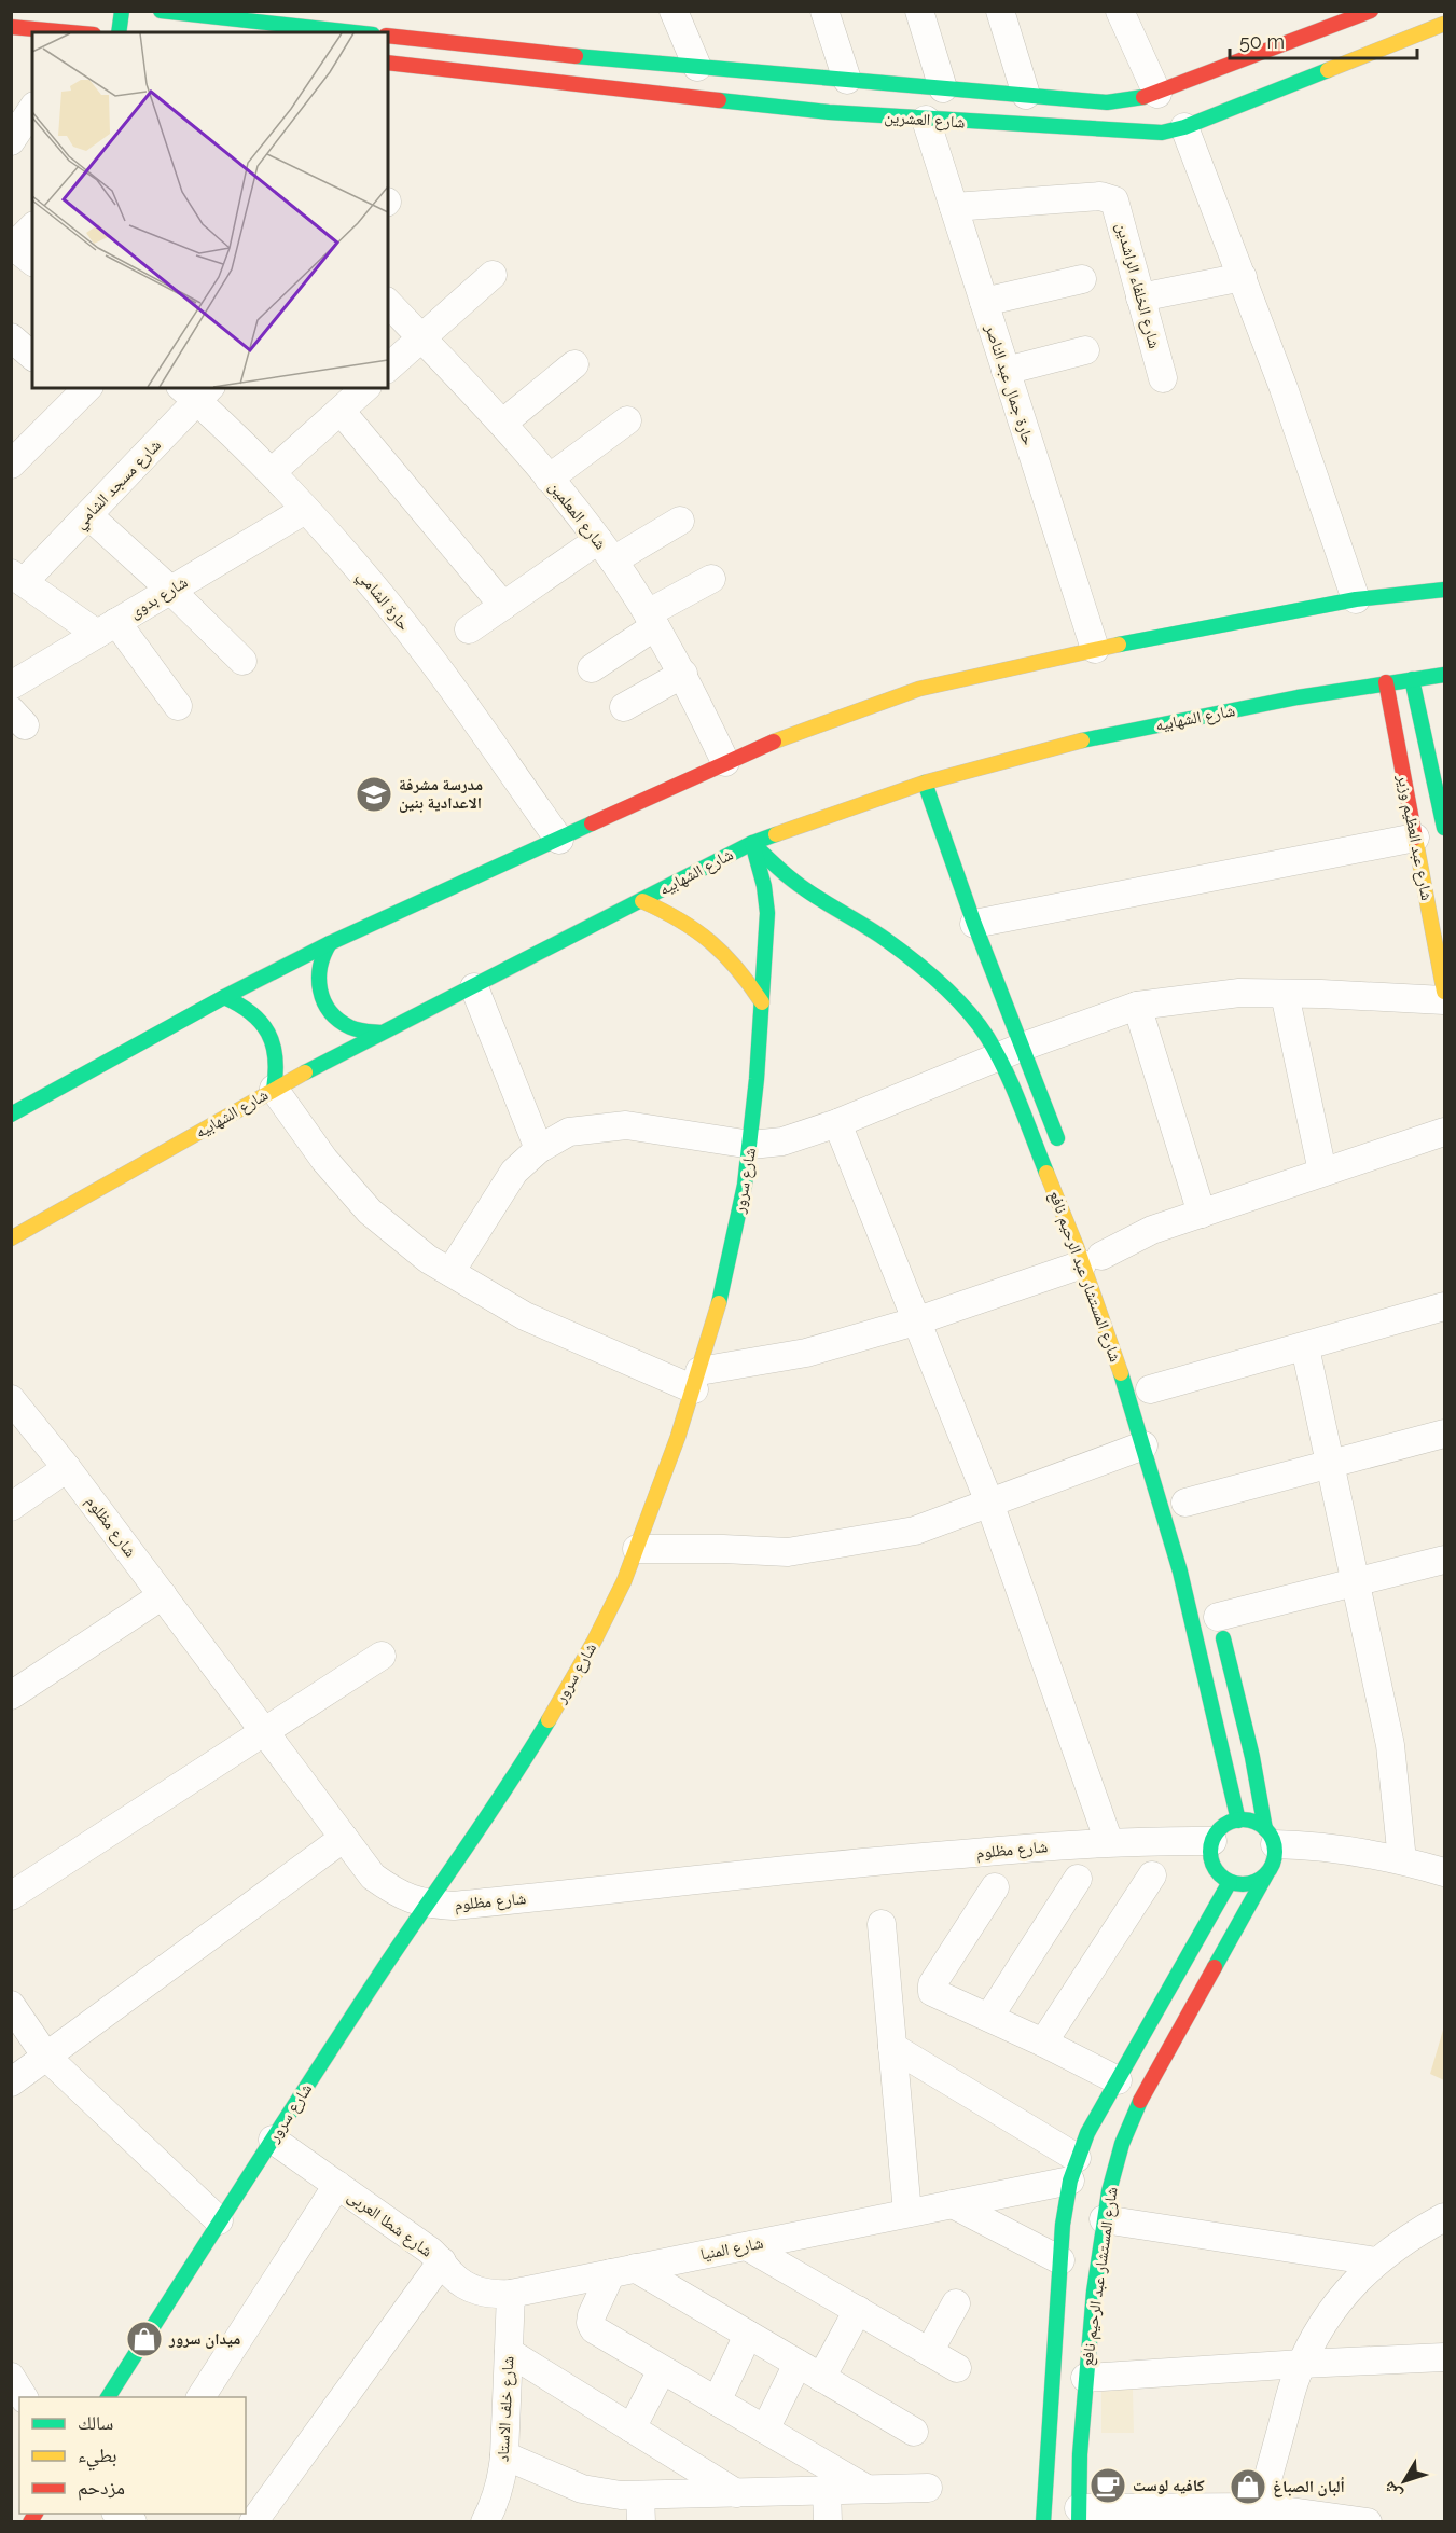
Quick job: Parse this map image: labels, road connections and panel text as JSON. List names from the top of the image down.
{
  "streets": {
    "main road": [
      "شارع العشرين",
      "شارع الشهابيه",
      "شارع عبد العظيم وزير",
      "شارع سرور",
      "شارع المستشار عبد الرحيم نافع"
    ],
    "street": [
      "شارع الخلفاء الراشدين",
      "حارة جمال عبد الناصر",
      "شارع مسجد الشامي",
      "شارع المعلمين",
      "شارع بدوى",
      "حارة الشامي",
      "شارع مظلوم",
      "شارع شطا العربى",
      "شارع المنيا",
      "شارع خلف الاستاد"
    ]
  },
  "crossings": [
    ["شارع العشرين", "حارة جمال عبد الناصر"],
    ["شارع الخلفاء الراشدين", "حارة جمال عبد الناصر"],
    ["شارع مسجد الشامي", "حارة الشامي"],
    ["شارع بدوى", "حارة الشامي"],
    ["شارع الشهابيه", "شارع عبد العظيم وزير"],
    ["شارع الشهابيه", "شارع سرور"],
    ["شارع الشهابيه", "شارع المستشار عبد الرحيم نافع"],
    ["شارع سرور", "شارع المستشار عبد الرحيم نافع"],
    ["شارع سرور", "شارع مظلوم"],
    ["شارع سرور", "شارع شطا العربى"],
    ["شارع المستشار عبد الرحيم نافع", "شارع مظلوم"],
    ["شارع المستشار عبد الرحيم نافع", "شارع المنيا"],
    ["شارع شطا العربى", "شارع المنيا"],
    ["شارع شطا العربى", "شارع خلف الاستاد"],
    ["شارع المنيا", "شارع خلف الاستاد"]
  ],
  "places": {
    "school or university": ["مدرسة مشرفة الاعدادية بنين"],
    "shop": ["ميدان سرور", "ألبان الصباغ"],
    "cafe": ["كافيه لوست"]
  },
  "legend": ["سالك", "بطيء", "مزدحم"],
  "scale_bar": "50 m",
  "north": "bottom left"
}
